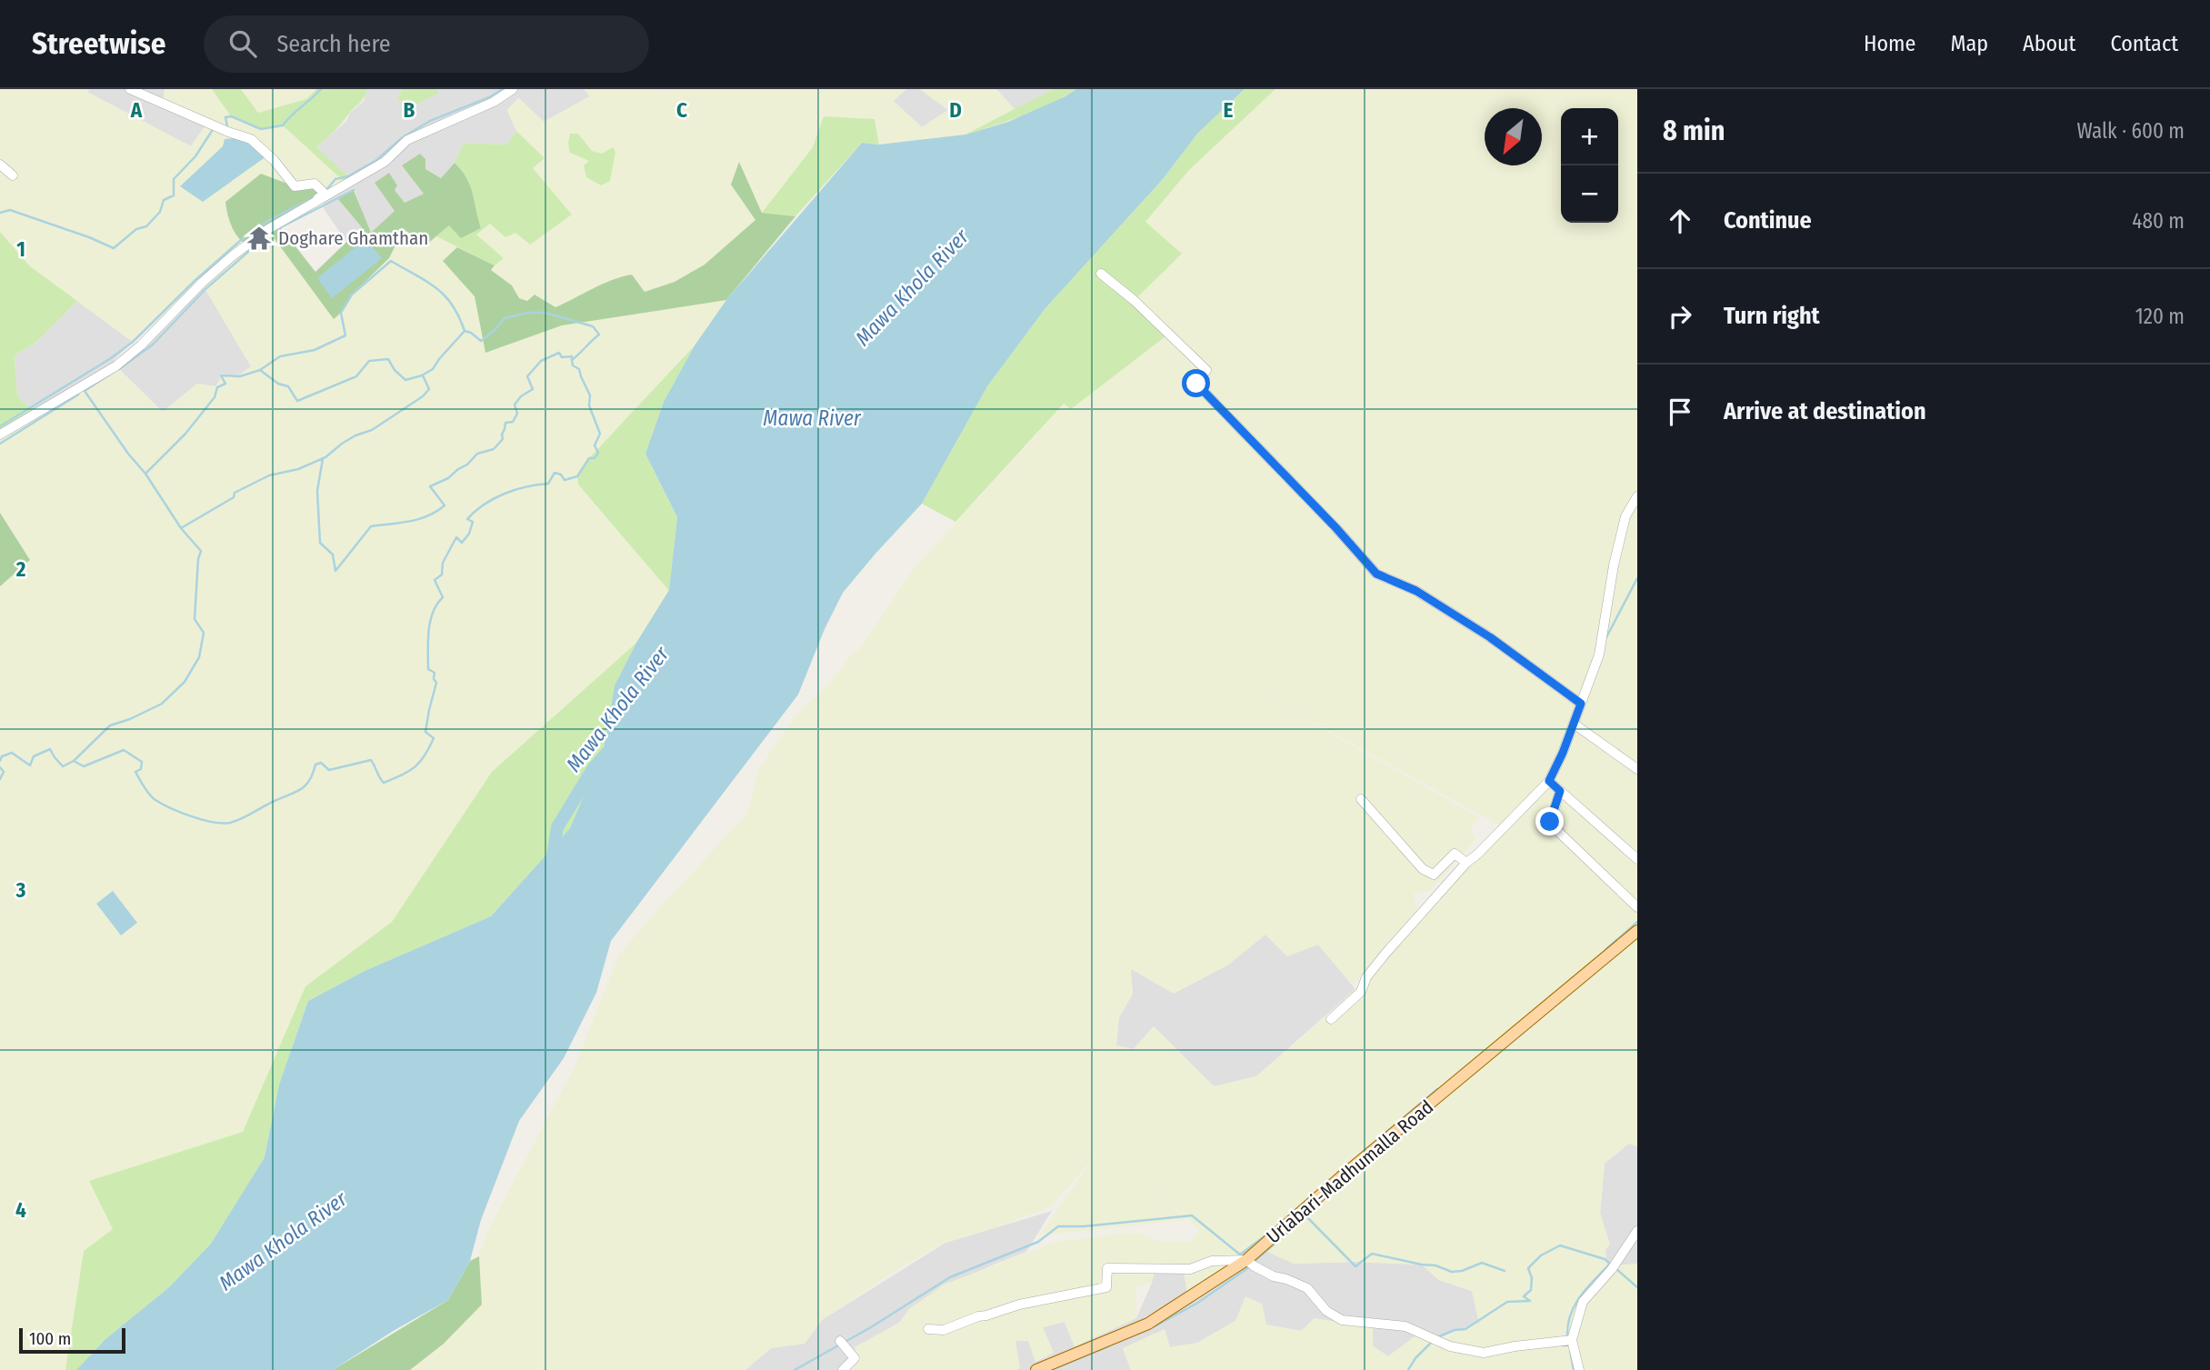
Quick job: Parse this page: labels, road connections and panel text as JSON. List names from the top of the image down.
{
  "streets": {
    "main road": ["Urlabari-Madhumalla Road"]
  },
  "water": ["Mawa Khola River", "Mawa River"],
  "places": {
    "temple": ["Doghare Ghamthan"]
  },
  "scale_bar": "100 m",
  "north": "bottom left",
  "page": {
    "header": "Streetwise",
    "search": "Search here",
    "nav": [
      "Home",
      "Map",
      "About",
      "Contact"
    ],
    "heading": ["8 min", "Walk · 600 m"],
    "map_buttons": ["+", "−"],
    "list": [
      ["Continue", "480 m"],
      ["Turn right", "120 m"],
      "Arrive at destination"
    ],
    "scale": "100 m"
  },
  "grid": {
    "columns": [
      "A",
      "B",
      "C",
      "D",
      "E"
    ],
    "rows": [
      "1",
      "2",
      "3",
      "4"
    ]
  }
}
